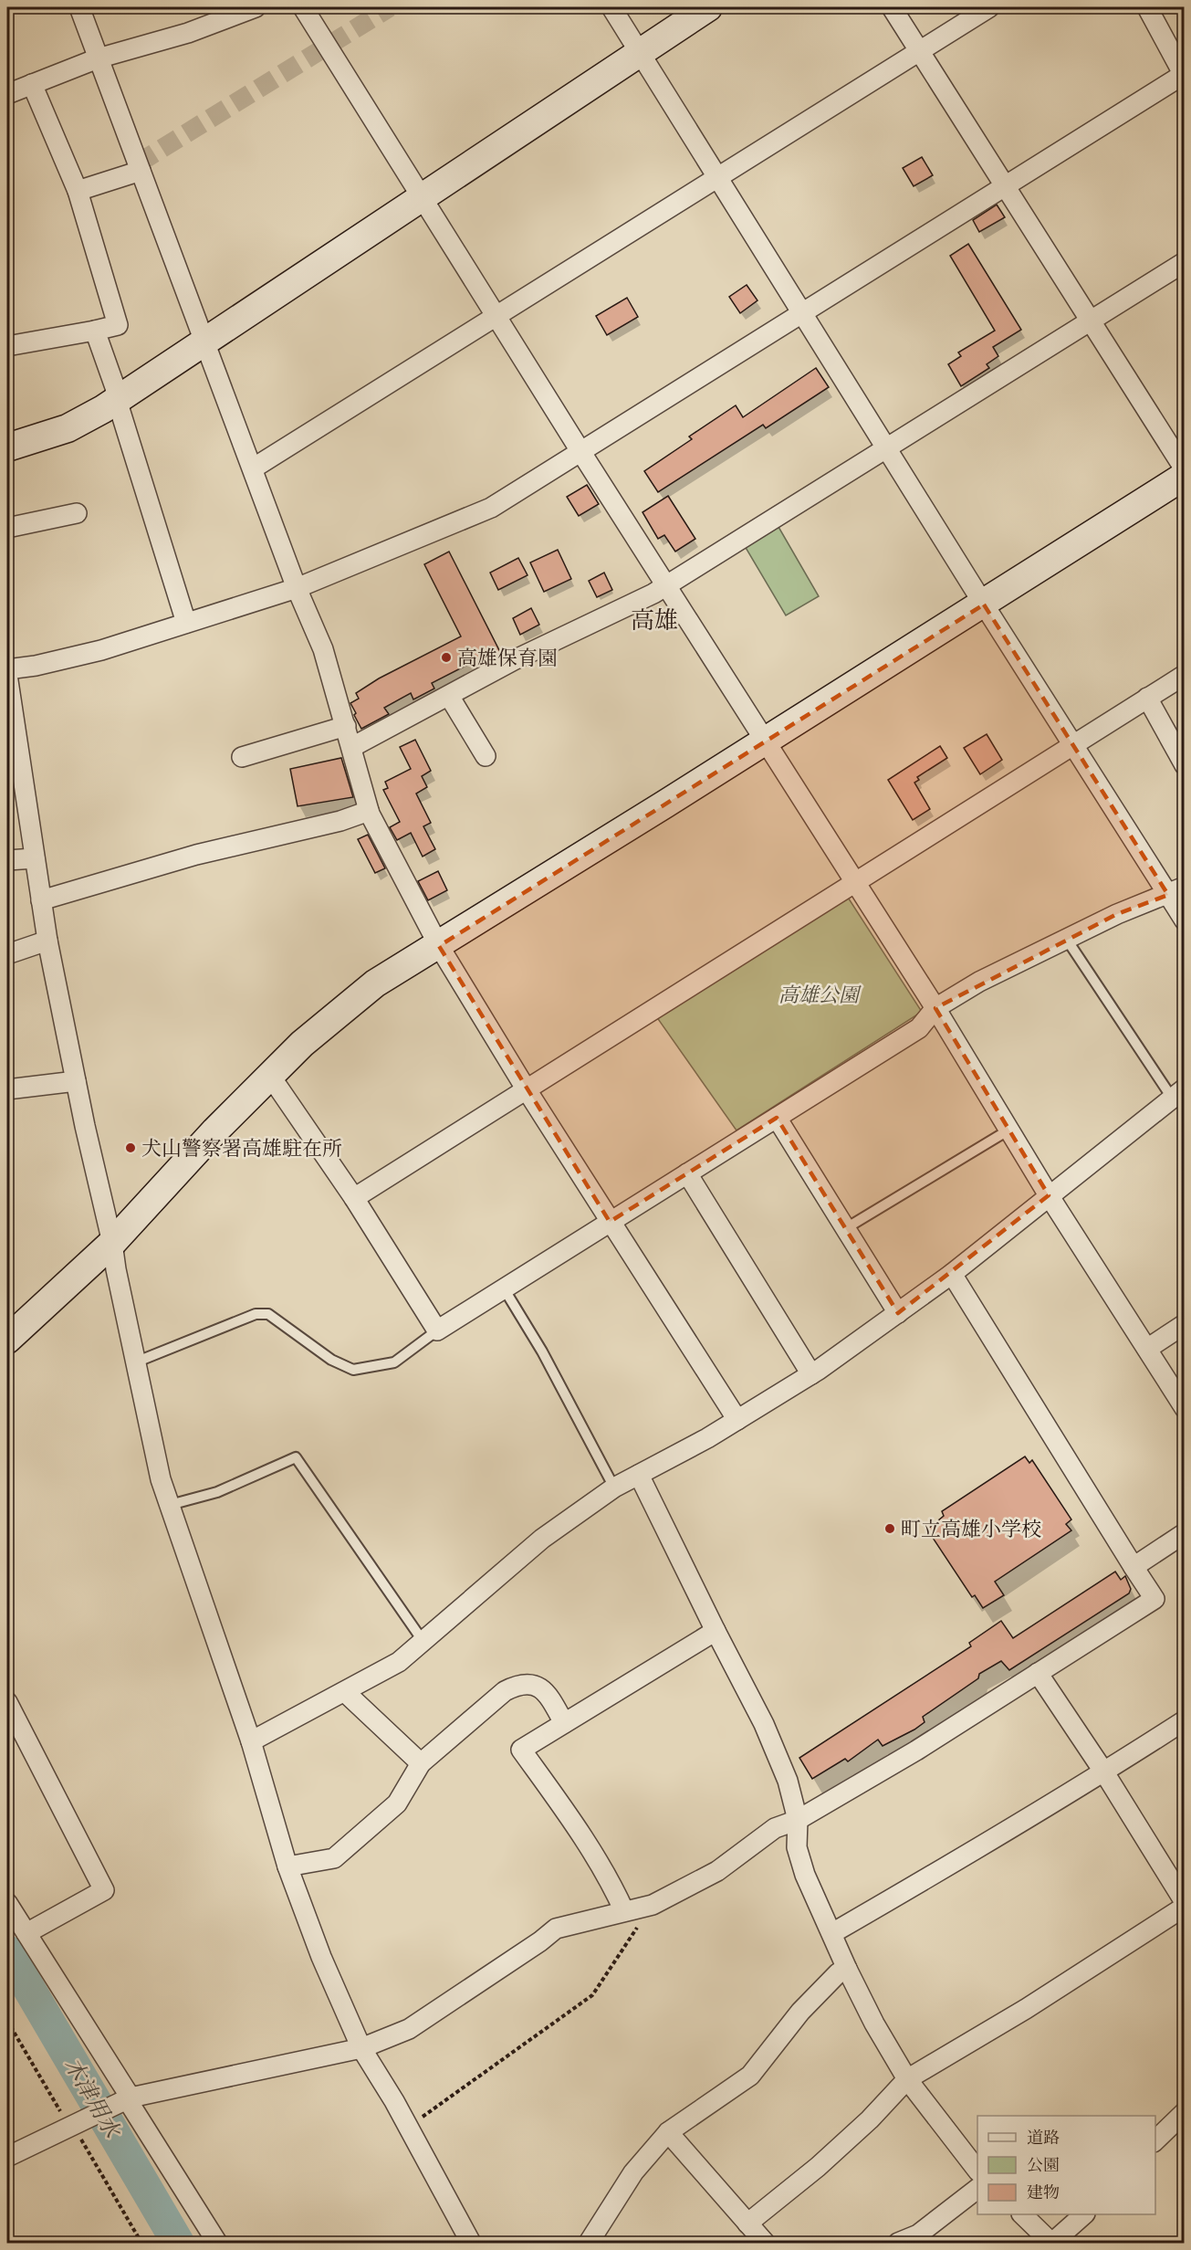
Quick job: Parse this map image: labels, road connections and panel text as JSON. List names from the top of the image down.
{
  "districts": ["高雄"],
  "water": ["木津用水"],
  "parks": ["高雄公園"],
  "places": ["高雄保育園", "犬山警察署高雄駐在所", "町立高雄小学校"],
  "legend": ["道路", "公園", "建物"]
}
